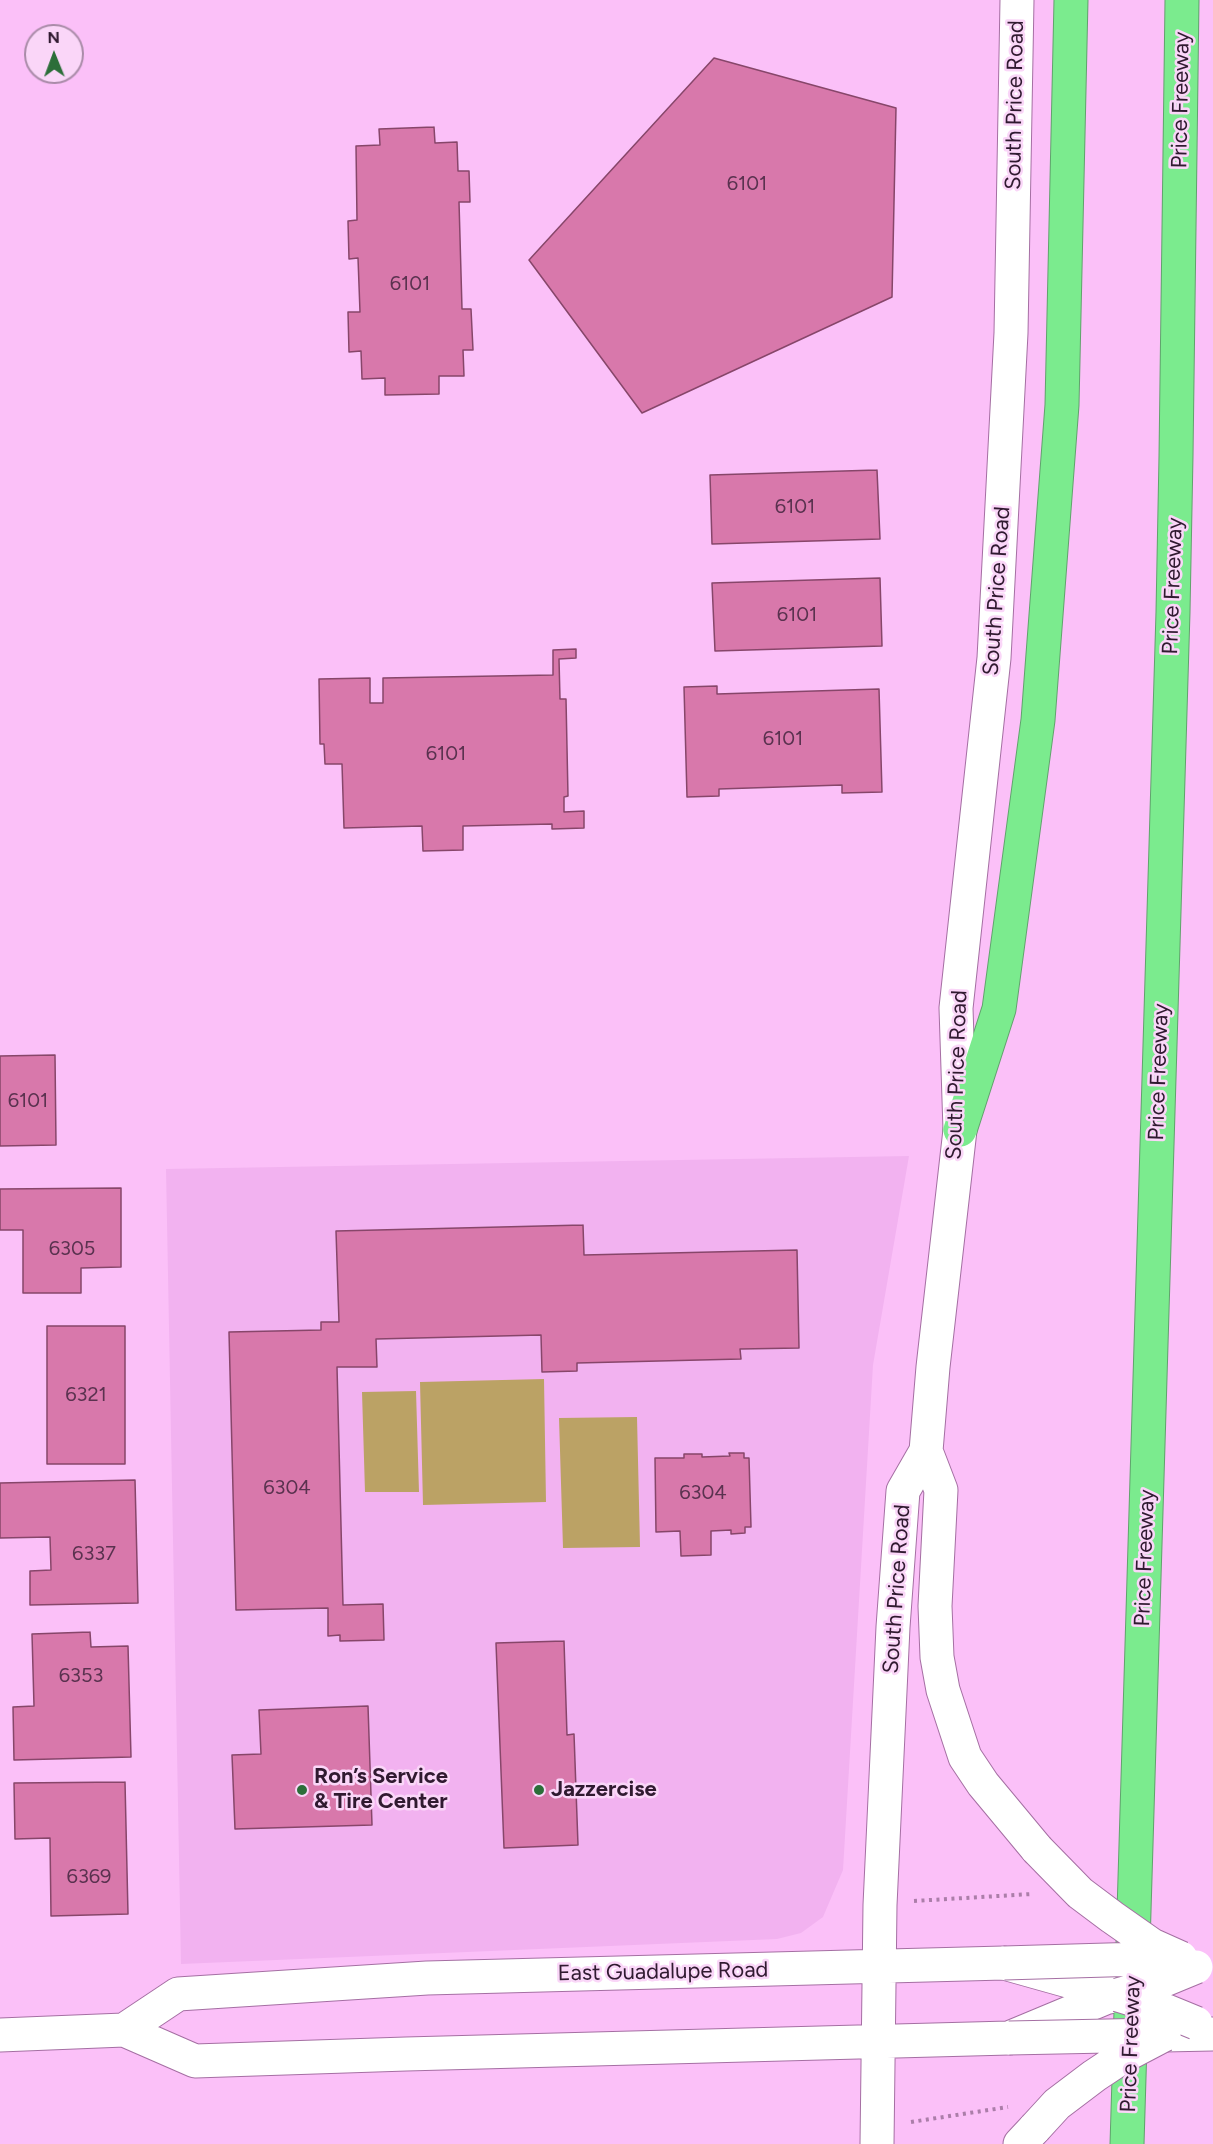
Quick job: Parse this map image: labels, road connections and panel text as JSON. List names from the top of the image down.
{
  "streets": {
    "highway": ["Price Freeway"],
    "main road": ["South Price Road", "East Guadalupe Road"]
  },
  "crossings": [
    ["South Price Road", "East Guadalupe Road"]
  ],
  "places": ["Ron’s Service & Tire Center", "Jazzercise"],
  "house_numbers": [
    "6101",
    "6101",
    "6101",
    "6101",
    "6101",
    "6101",
    "6101",
    "6305",
    "6321",
    "6304",
    "6304",
    "6337",
    "6353",
    "6369"
  ],
  "north": "top"
}
